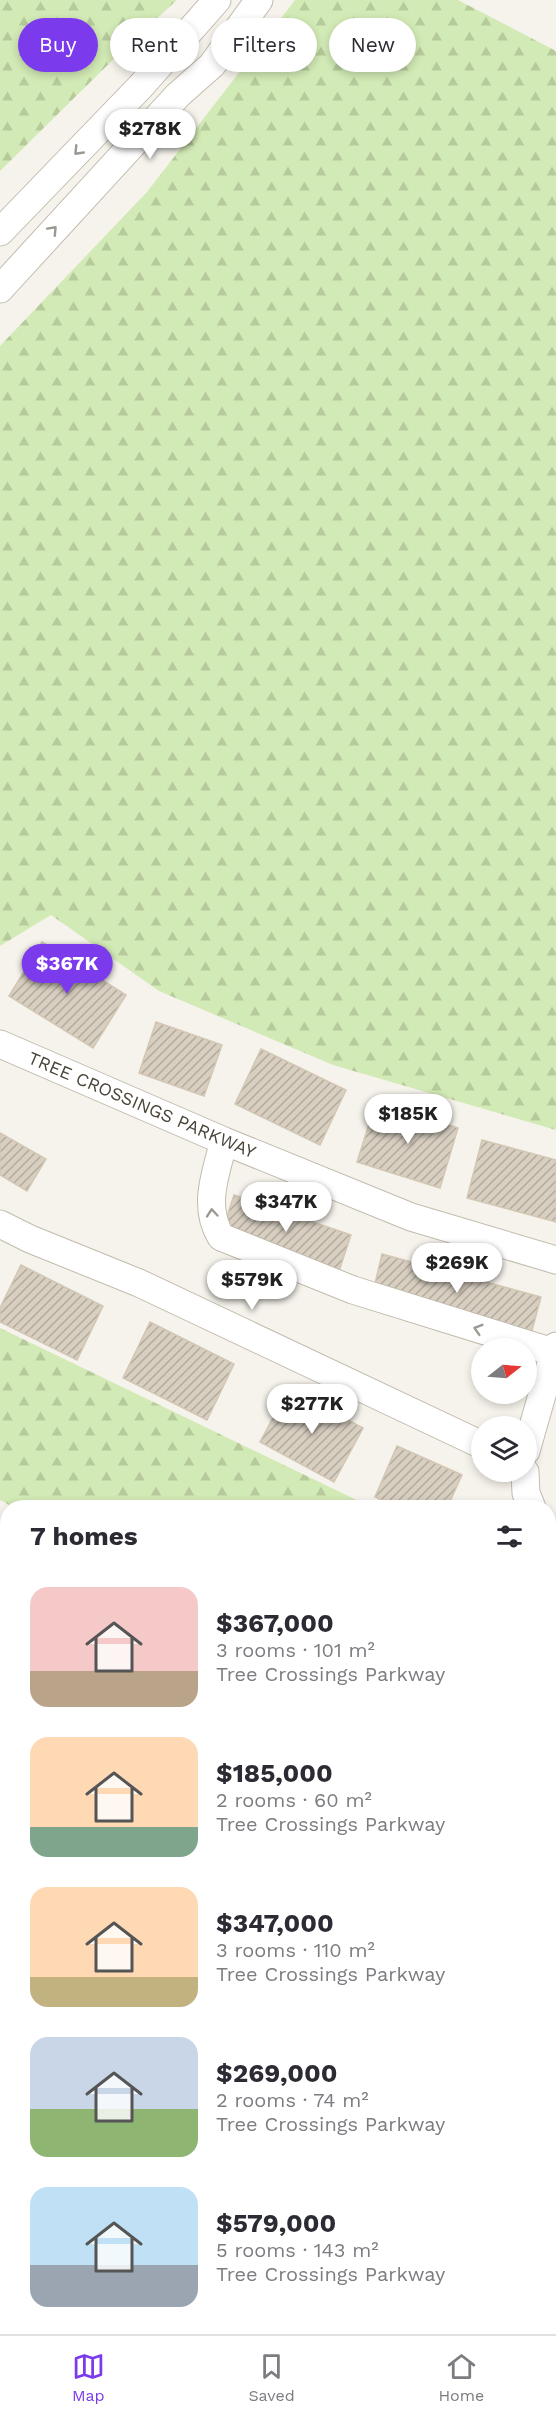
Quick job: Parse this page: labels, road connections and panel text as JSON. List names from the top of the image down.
{
  "streets": {
    "street": ["TREE CROSSINGS PARKWAY"]
  },
  "north": "right",
  "page": {
    "chip": [
      "Buy",
      "Rent",
      "Filters",
      "New"
    ],
    "price": [
      "$278K",
      "$367K",
      "$185K",
      "$347K",
      "$269K",
      "$579K",
      "$277K"
    ],
    "heading": "7 homes",
    "list": [
      {
        "name": "$367,000",
        "note": "3 rooms · 101 m² · Tree Crossings Parkway"
      },
      {
        "name": "$185,000",
        "note": "2 rooms · 60 m² · Tree Crossings Parkway"
      },
      {
        "name": "$347,000",
        "note": "3 rooms · 110 m² · Tree Crossings Parkway"
      },
      {
        "name": "$269,000",
        "note": "2 rooms · 74 m² · Tree Crossings Parkway"
      },
      {
        "name": "$579,000",
        "note": "5 rooms · 143 m² · Tree Crossings Parkway"
      }
    ],
    "tabs": ["Map", "Saved", "Home"]
  }
}
